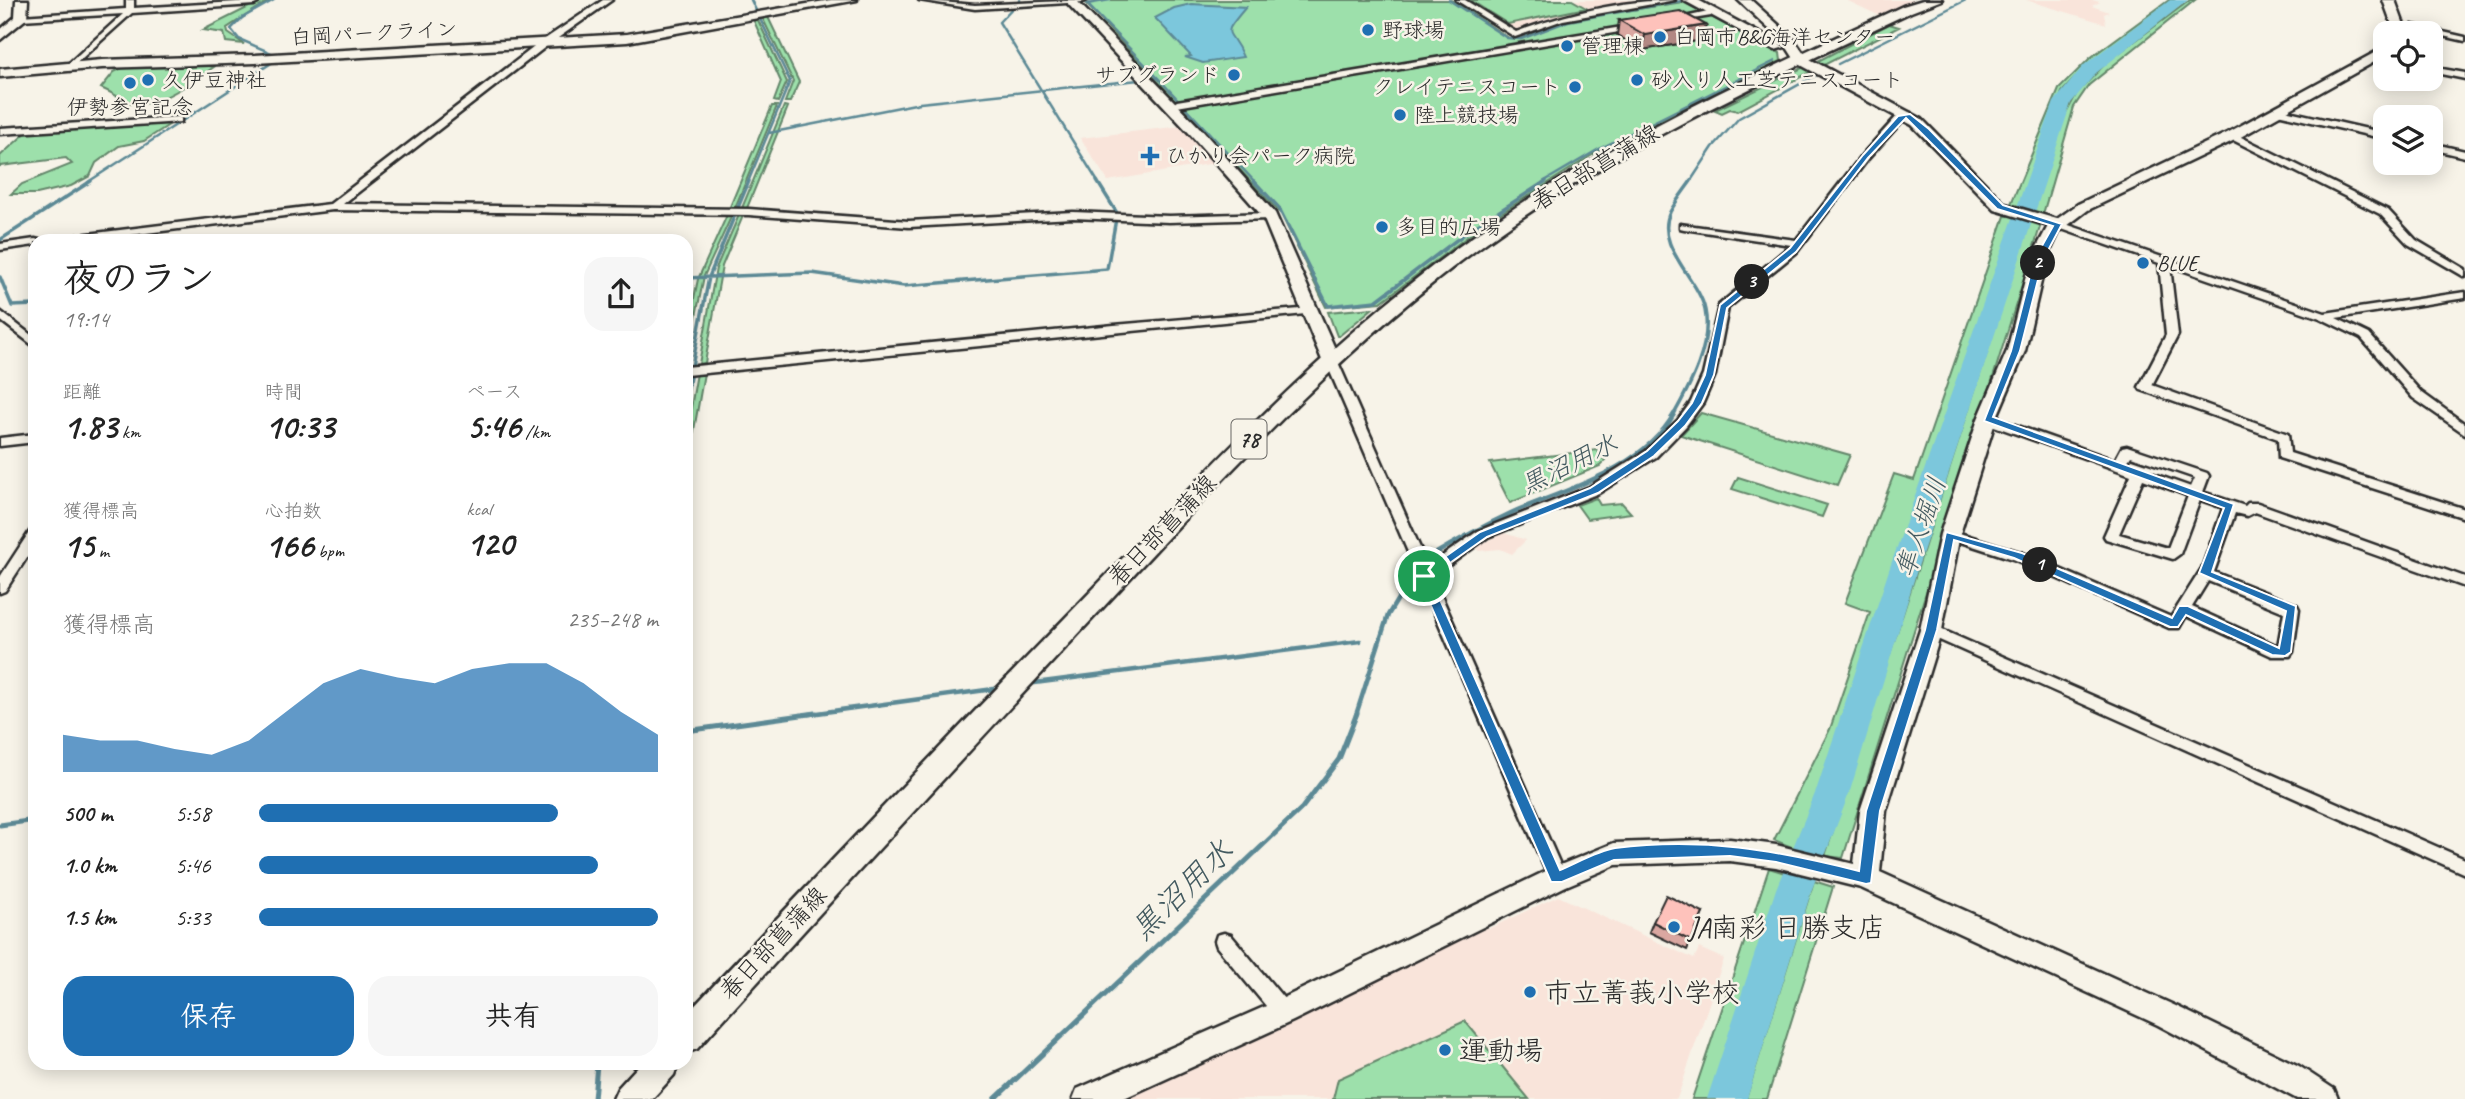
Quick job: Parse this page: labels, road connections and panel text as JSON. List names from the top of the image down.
{
  "streets": {
    "main road": ["春日部菖蒲線", "78"],
    "street": ["白岡パークライン"]
  },
  "water": ["黒沼用水", "隼人堀川"],
  "places": {
    "other": [
      "野球場",
      "白岡市B&G海洋センター",
      "管理棟",
      "サブグランド",
      "久伊豆神社",
      "砂入り人工芝テニスコート",
      "伊勢参宮記念",
      "クレイテニスコート",
      "陸上競技場",
      "多目的広場",
      "BLUE",
      "JA南彩 日勝支店",
      "市立菁莪小学校",
      "運動場"
    ],
    "health": ["ひかり会パーク病院"]
  },
  "page": {
    "heading": ["夜のラン", "19:14"],
    "pins": ["2", "3", "1"],
    "stats": [
      ["距離", "1.83 km"],
      ["時間", "10:33"],
      ["ペース", "5:46 /km"],
      ["獲得標高", "15 m"],
      ["心拍数", "166 bpm"],
      ["kcal", "120"]
    ],
    "chart": ["獲得標高", "235–248 m"],
    "list": [
      {
        "name": "500 m",
        "note": "5:58"
      },
      {
        "name": "1.0 km",
        "note": "5:46"
      },
      {
        "name": "1.5 km",
        "note": "5:33"
      }
    ],
    "buttons": ["保存", "共有"]
  }
}
